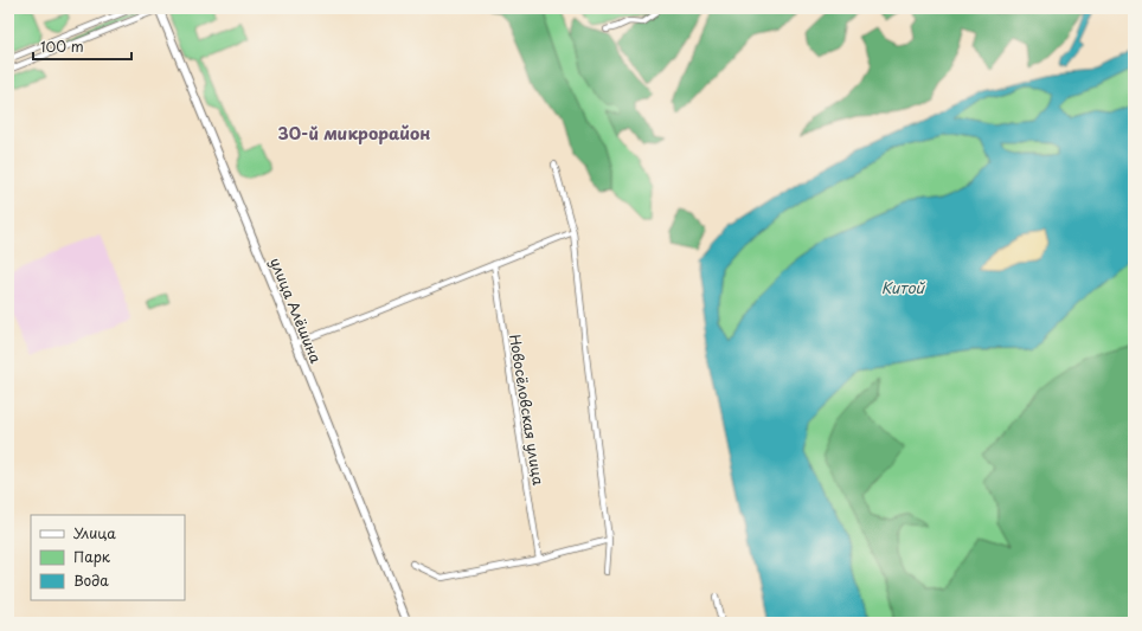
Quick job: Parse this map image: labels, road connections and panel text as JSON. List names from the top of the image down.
{
  "streets": {
    "street": ["улица Алёшина", "Новосёловская улица"]
  },
  "districts": ["30-й микрорайон"],
  "water": ["Китой"],
  "legend": ["Улица", "Парк", "Вода"],
  "scale_bar": "100 m"
}
